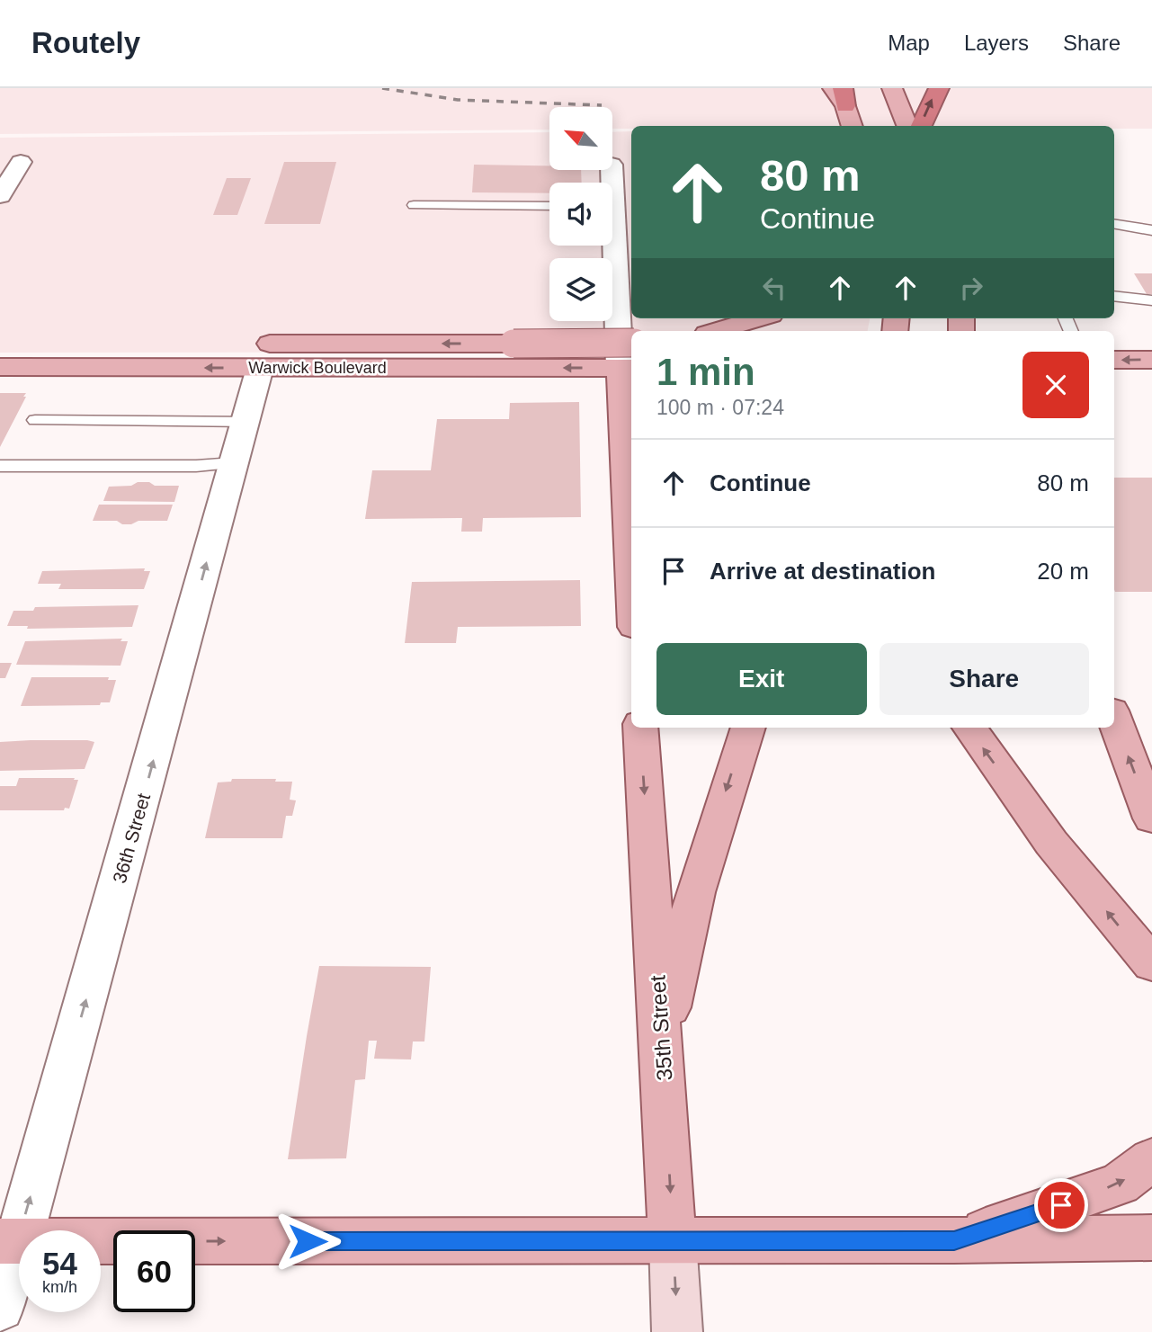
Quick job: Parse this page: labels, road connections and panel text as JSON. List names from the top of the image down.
{
  "streets": {
    "main road": ["Warwick Boulevard", "35th Street"],
    "street": ["36th Street"]
  },
  "crossings": [
    ["Warwick Boulevard", "36th Street"]
  ],
  "one_way": ["36th Street"],
  "north": "top left",
  "page": {
    "header": "Routely",
    "nav": ["Map", "Layers", "Share"],
    "turn": ["80 m", "Continue"],
    "heading": ["1 min", "100 m · 07:24"],
    "list": [
      {
        "name": "Continue",
        "value": "80 m"
      },
      {
        "name": "Arrive at destination",
        "value": "20 m"
      }
    ],
    "buttons": ["Exit", "Share"],
    "speed": "54 km/h",
    "limit": "60"
  }
}
